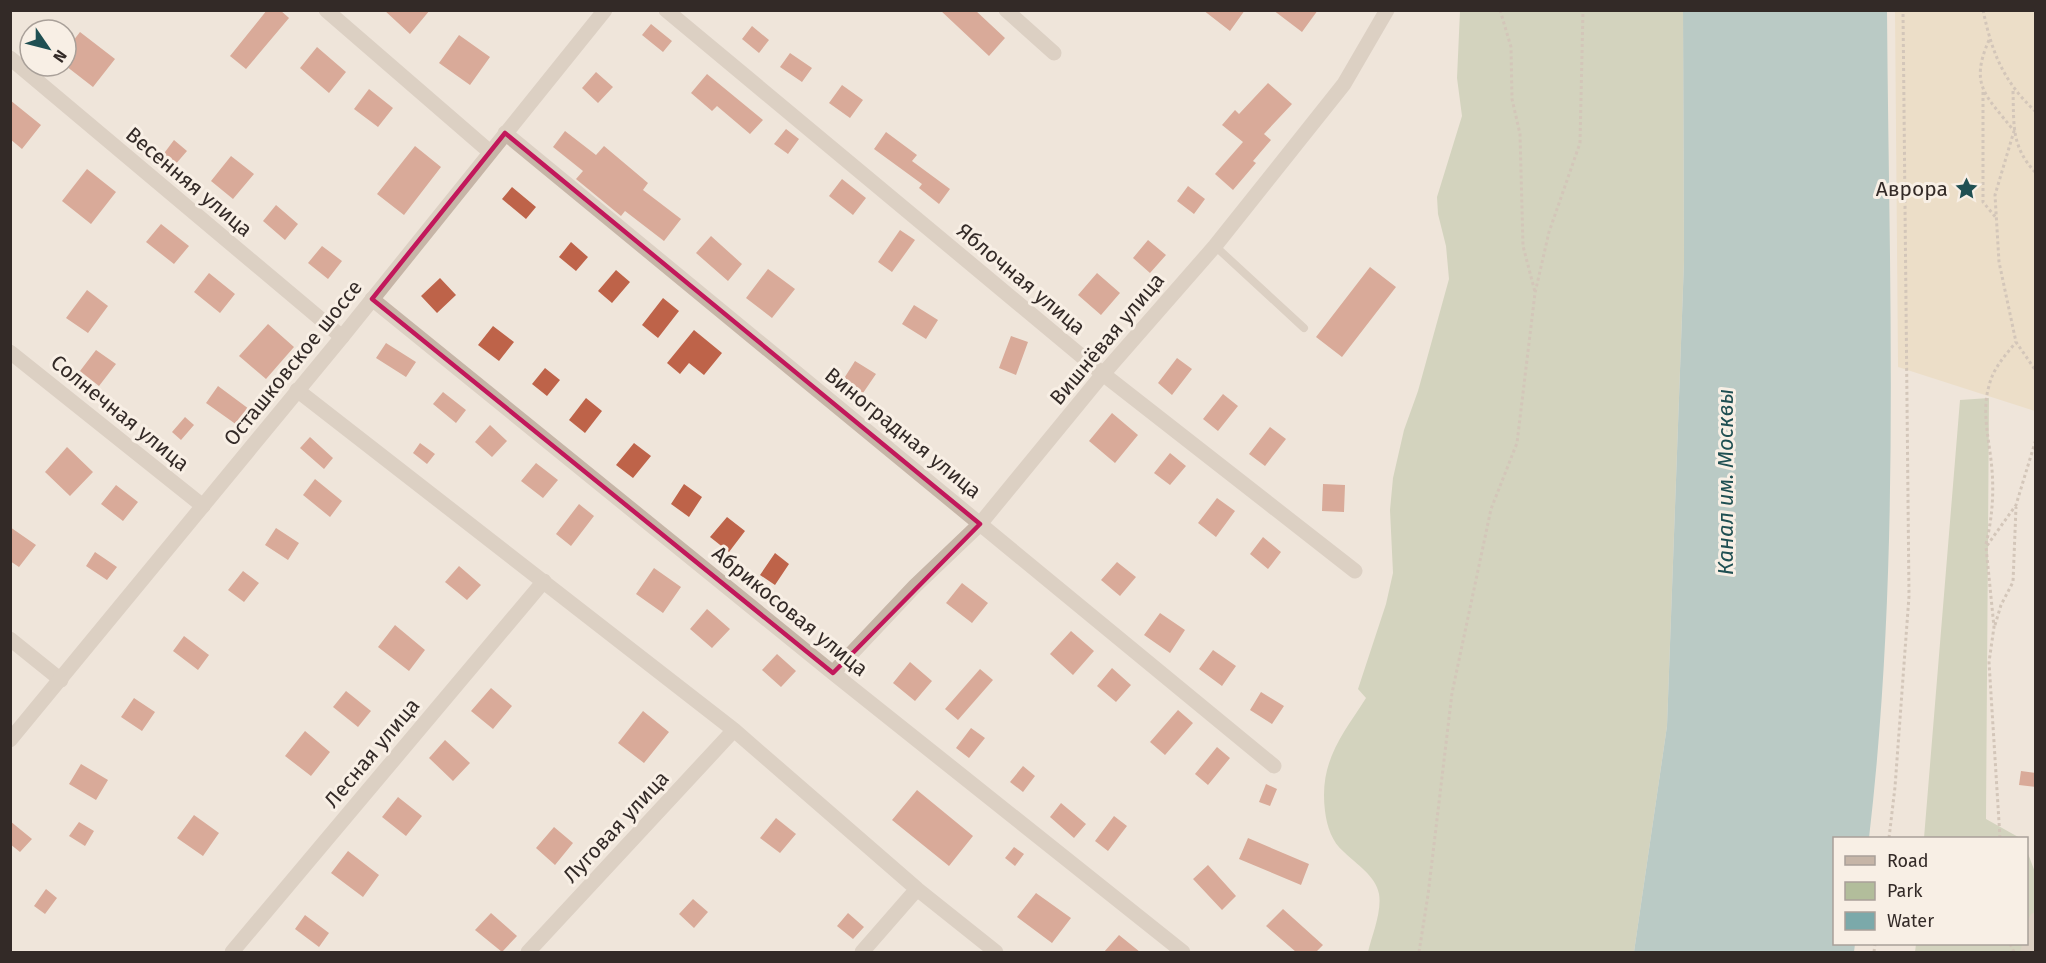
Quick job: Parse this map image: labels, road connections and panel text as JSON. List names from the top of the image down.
{
  "streets": {
    "street": [
      "Весенняя улица",
      "Яблочная улица",
      "Вишнёвая улица",
      "Осташковское шоссе",
      "Солнечная улица",
      "Виноградная улица",
      "Абрикосовая улица",
      "Лесная улица",
      "Луговая улица"
    ]
  },
  "crossings": [
    ["Весенняя улица", "Осташковское шоссе"],
    ["Яблочная улица", "Вишнёвая улица"],
    ["Вишнёвая улица", "Виноградная улица"],
    ["Вишнёвая улица", "Абрикосовая улица"],
    ["Осташковское шоссе", "Солнечная улица"],
    ["Осташковское шоссе", "Виноградная улица"],
    ["Осташковское шоссе", "Абрикосовая улица"]
  ],
  "water": ["Канал им. Москвы"],
  "places": {
    "place": ["Аврора"]
  },
  "legend": ["Road", "Park", "Water"],
  "north": "bottom right"
}
